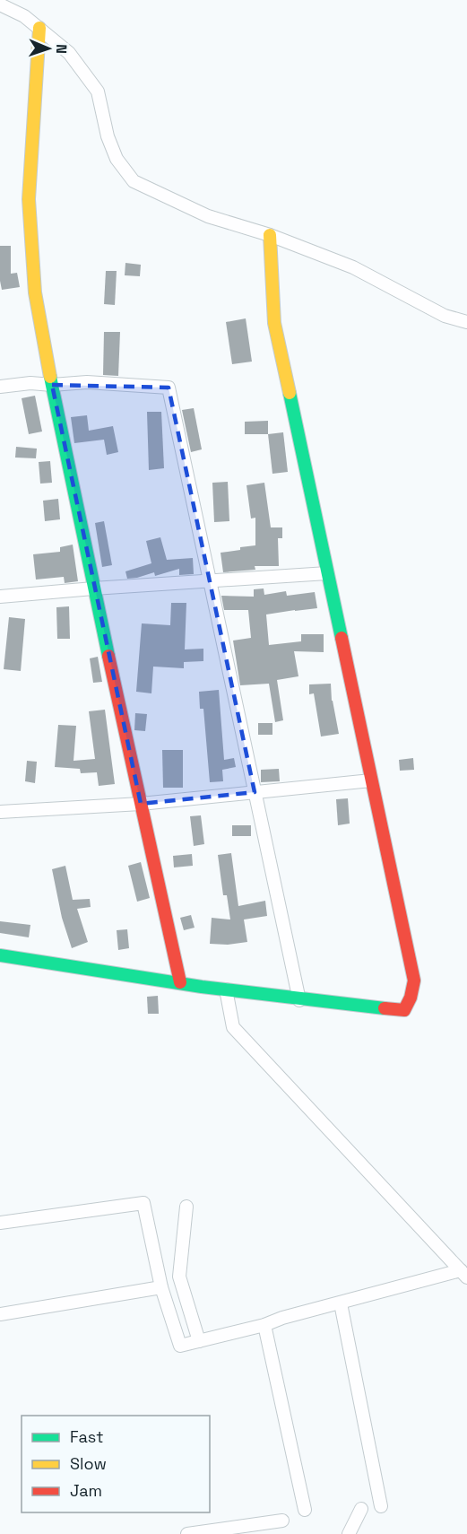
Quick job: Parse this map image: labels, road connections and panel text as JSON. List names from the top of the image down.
{
  "legend": ["Fast", "Slow", "Jam"],
  "north": "right"
}
